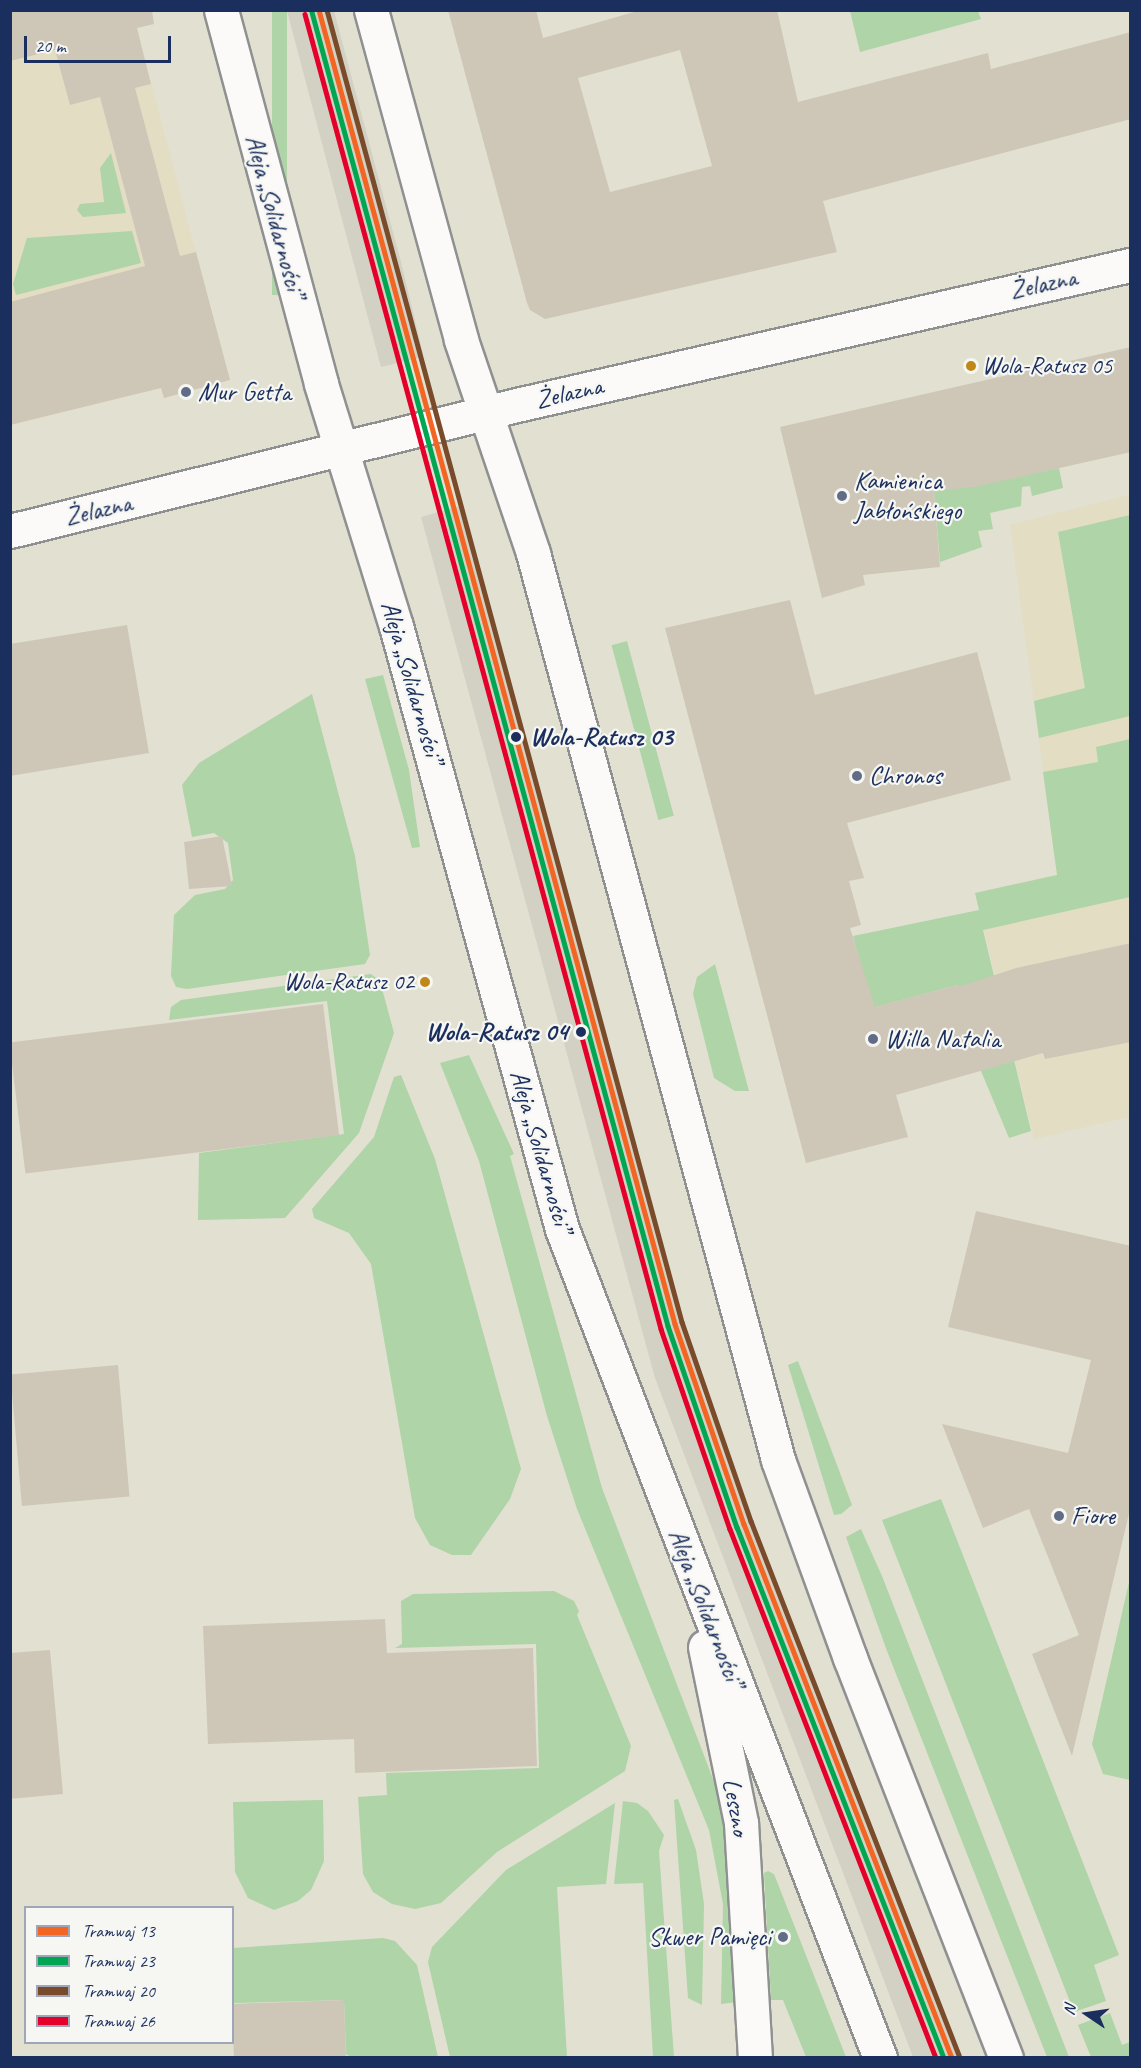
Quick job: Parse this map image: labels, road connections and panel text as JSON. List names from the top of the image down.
{
  "streets": {
    "main road": ["Aleja „Solidarności”", "Żelazna", "Leszno"]
  },
  "crossings": [
    ["Aleja „Solidarności”", "Żelazna"],
    ["Aleja „Solidarności”", "Leszno"]
  ],
  "places": [
    "Wola-Ratusz 05",
    "Mur Getta",
    "Kamienica Jabłońskiego",
    "Wola-Ratusz 03",
    "Chronos",
    "Wola-Ratusz 02",
    "Wola-Ratusz 04",
    "Willa Natalia",
    "Fiore",
    "Skwer Pamięci"
  ],
  "lines": [
    "tram line 13",
    "tram line 20",
    "tram line 23",
    "tram line 26"
  ],
  "legend": [
    "Tramwaj 13",
    "Tramwaj 23",
    "Tramwaj 20",
    "Tramwaj 26"
  ],
  "scale_bar": "20 m",
  "north": "left"
}
